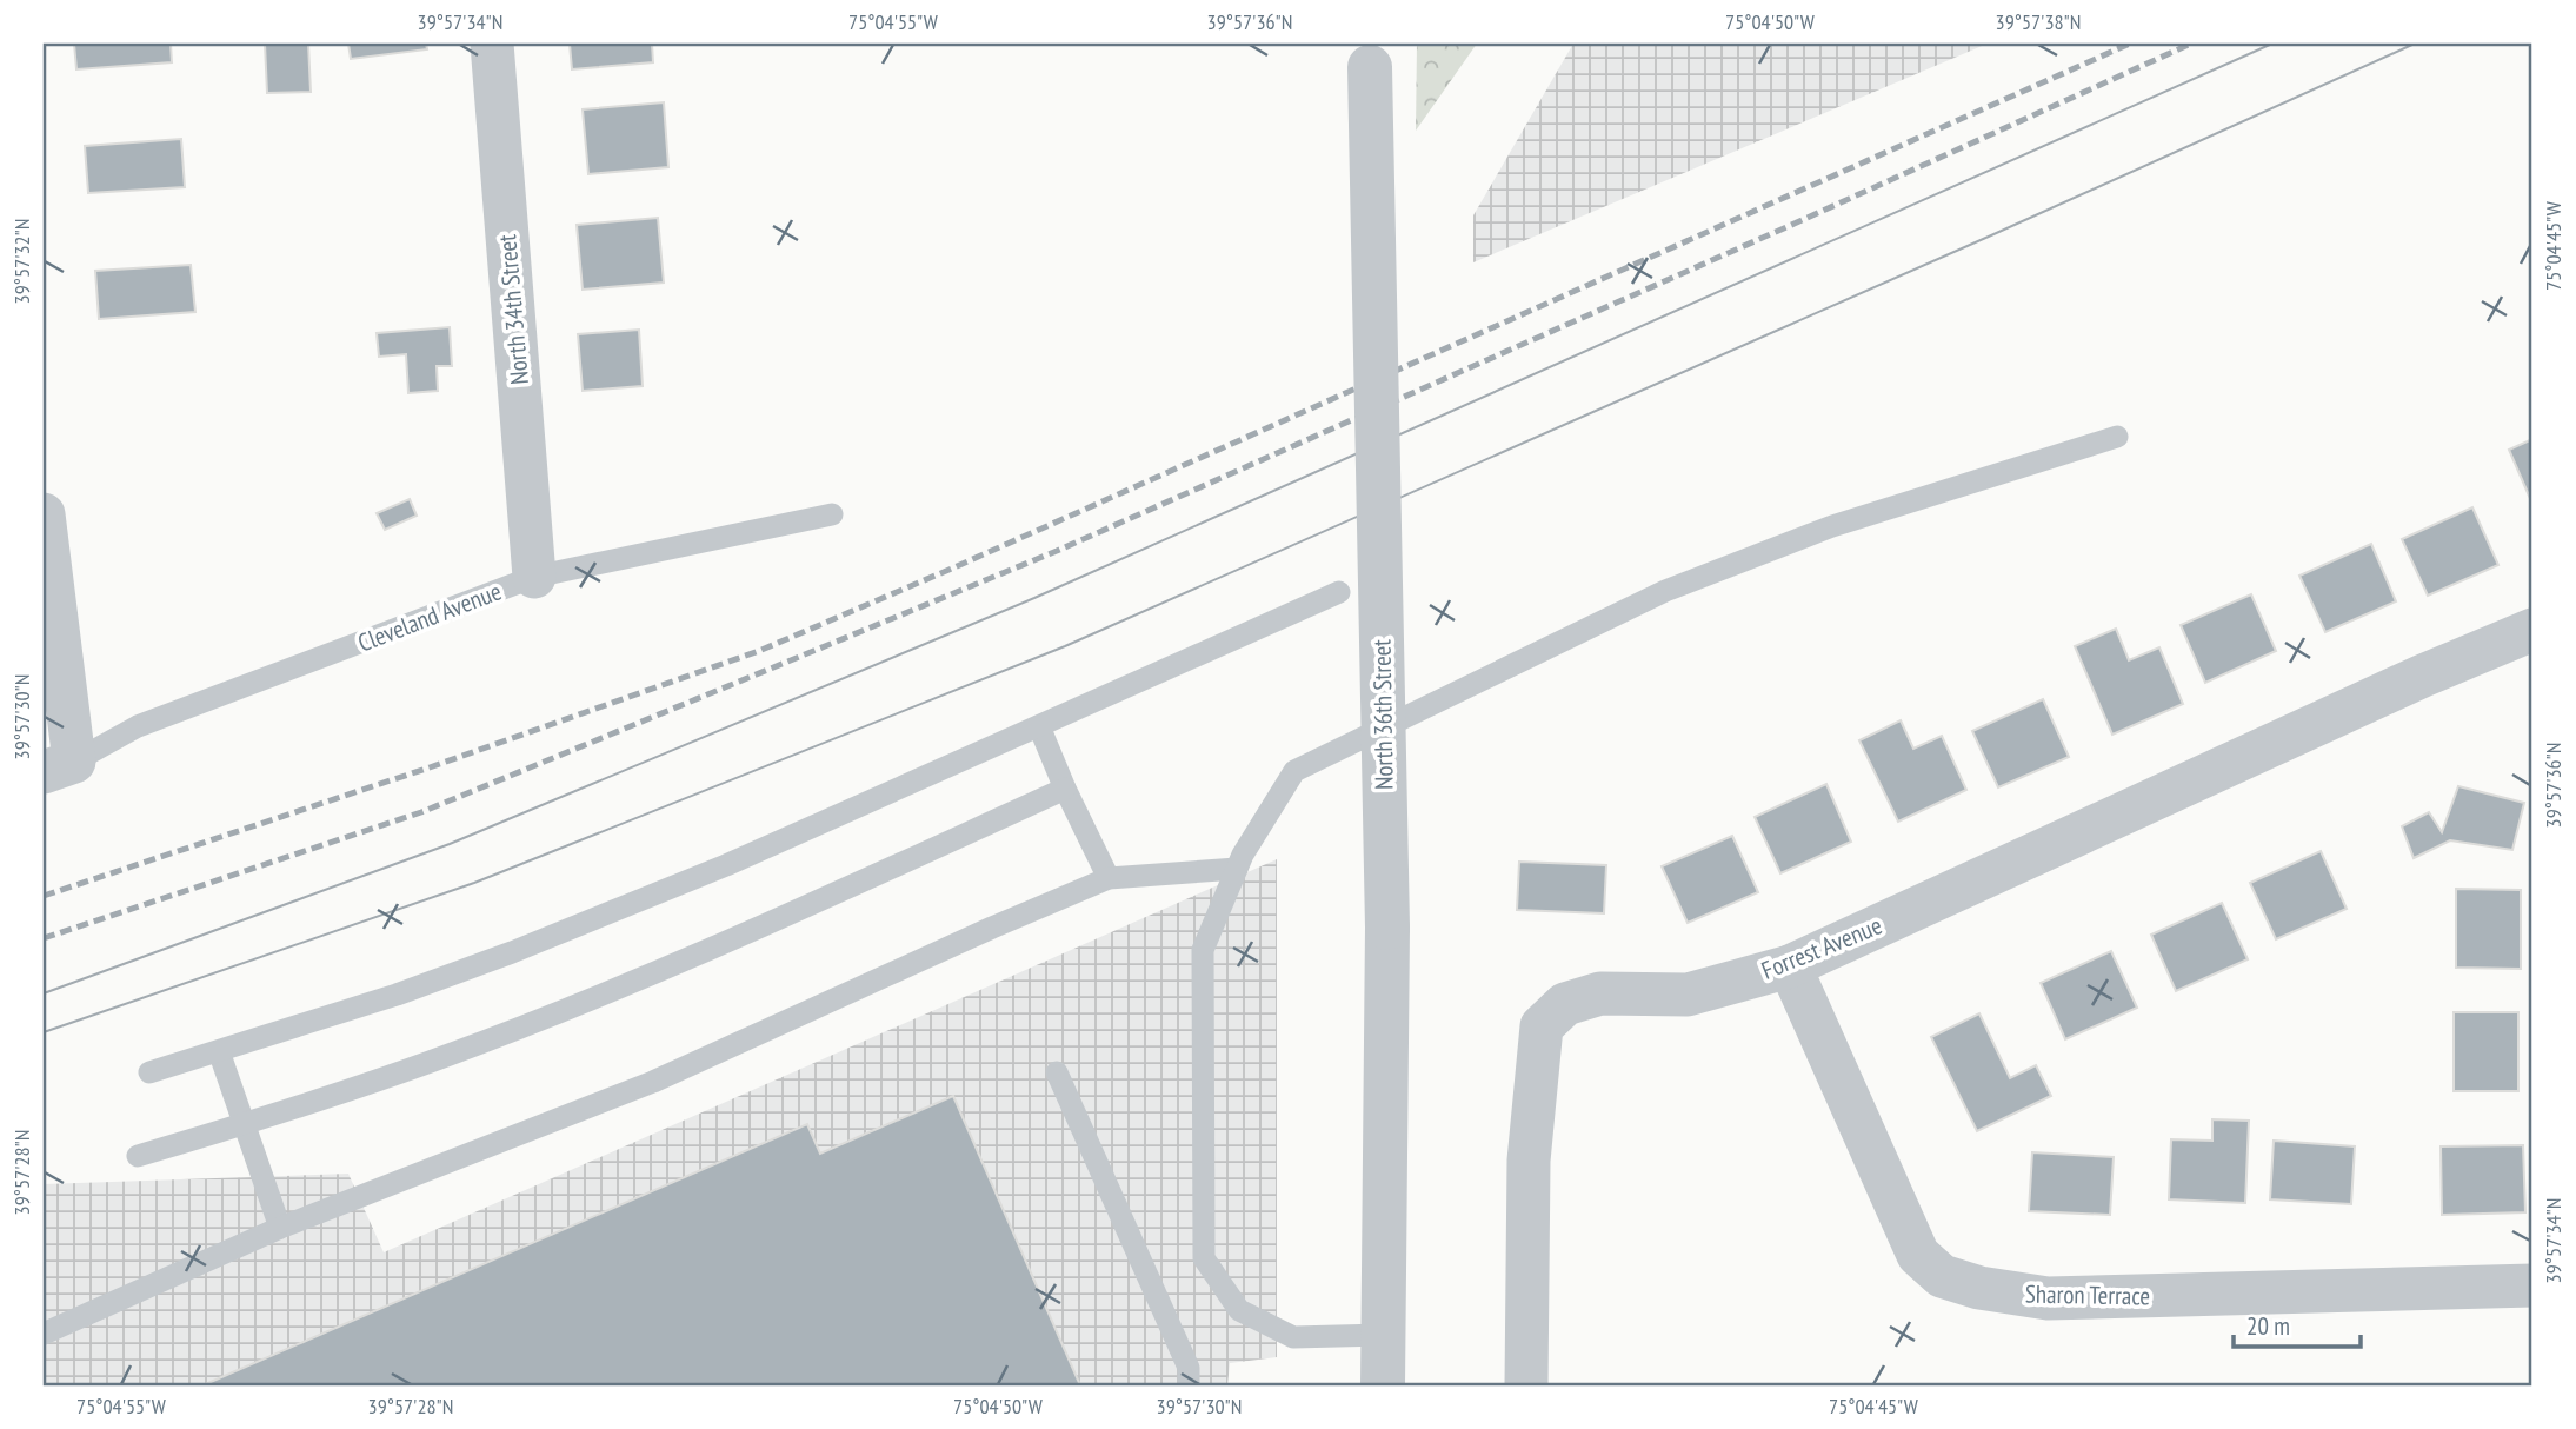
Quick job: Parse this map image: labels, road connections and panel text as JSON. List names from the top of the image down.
{
  "streets": {
    "street": [
      "North 34th Street",
      "North 36th Street",
      "Forrest Avenue",
      "Sharon Terrace"
    ],
    "lane": ["Cleveland Avenue"]
  },
  "crossings": [
    ["North 34th Street", "Cleveland Avenue"],
    ["Forrest Avenue", "Sharon Terrace"]
  ],
  "scale_bar": "20 m",
  "coordinates": [
    "39°57'34\"N",
    "75°04'55\"W",
    "39°57'36\"N",
    "75°04'50\"W",
    "39°57'38\"N",
    "75°04'45\"W",
    "39°57'32\"N",
    "39°57'30\"N",
    "39°57'28\"N"
  ]
}
